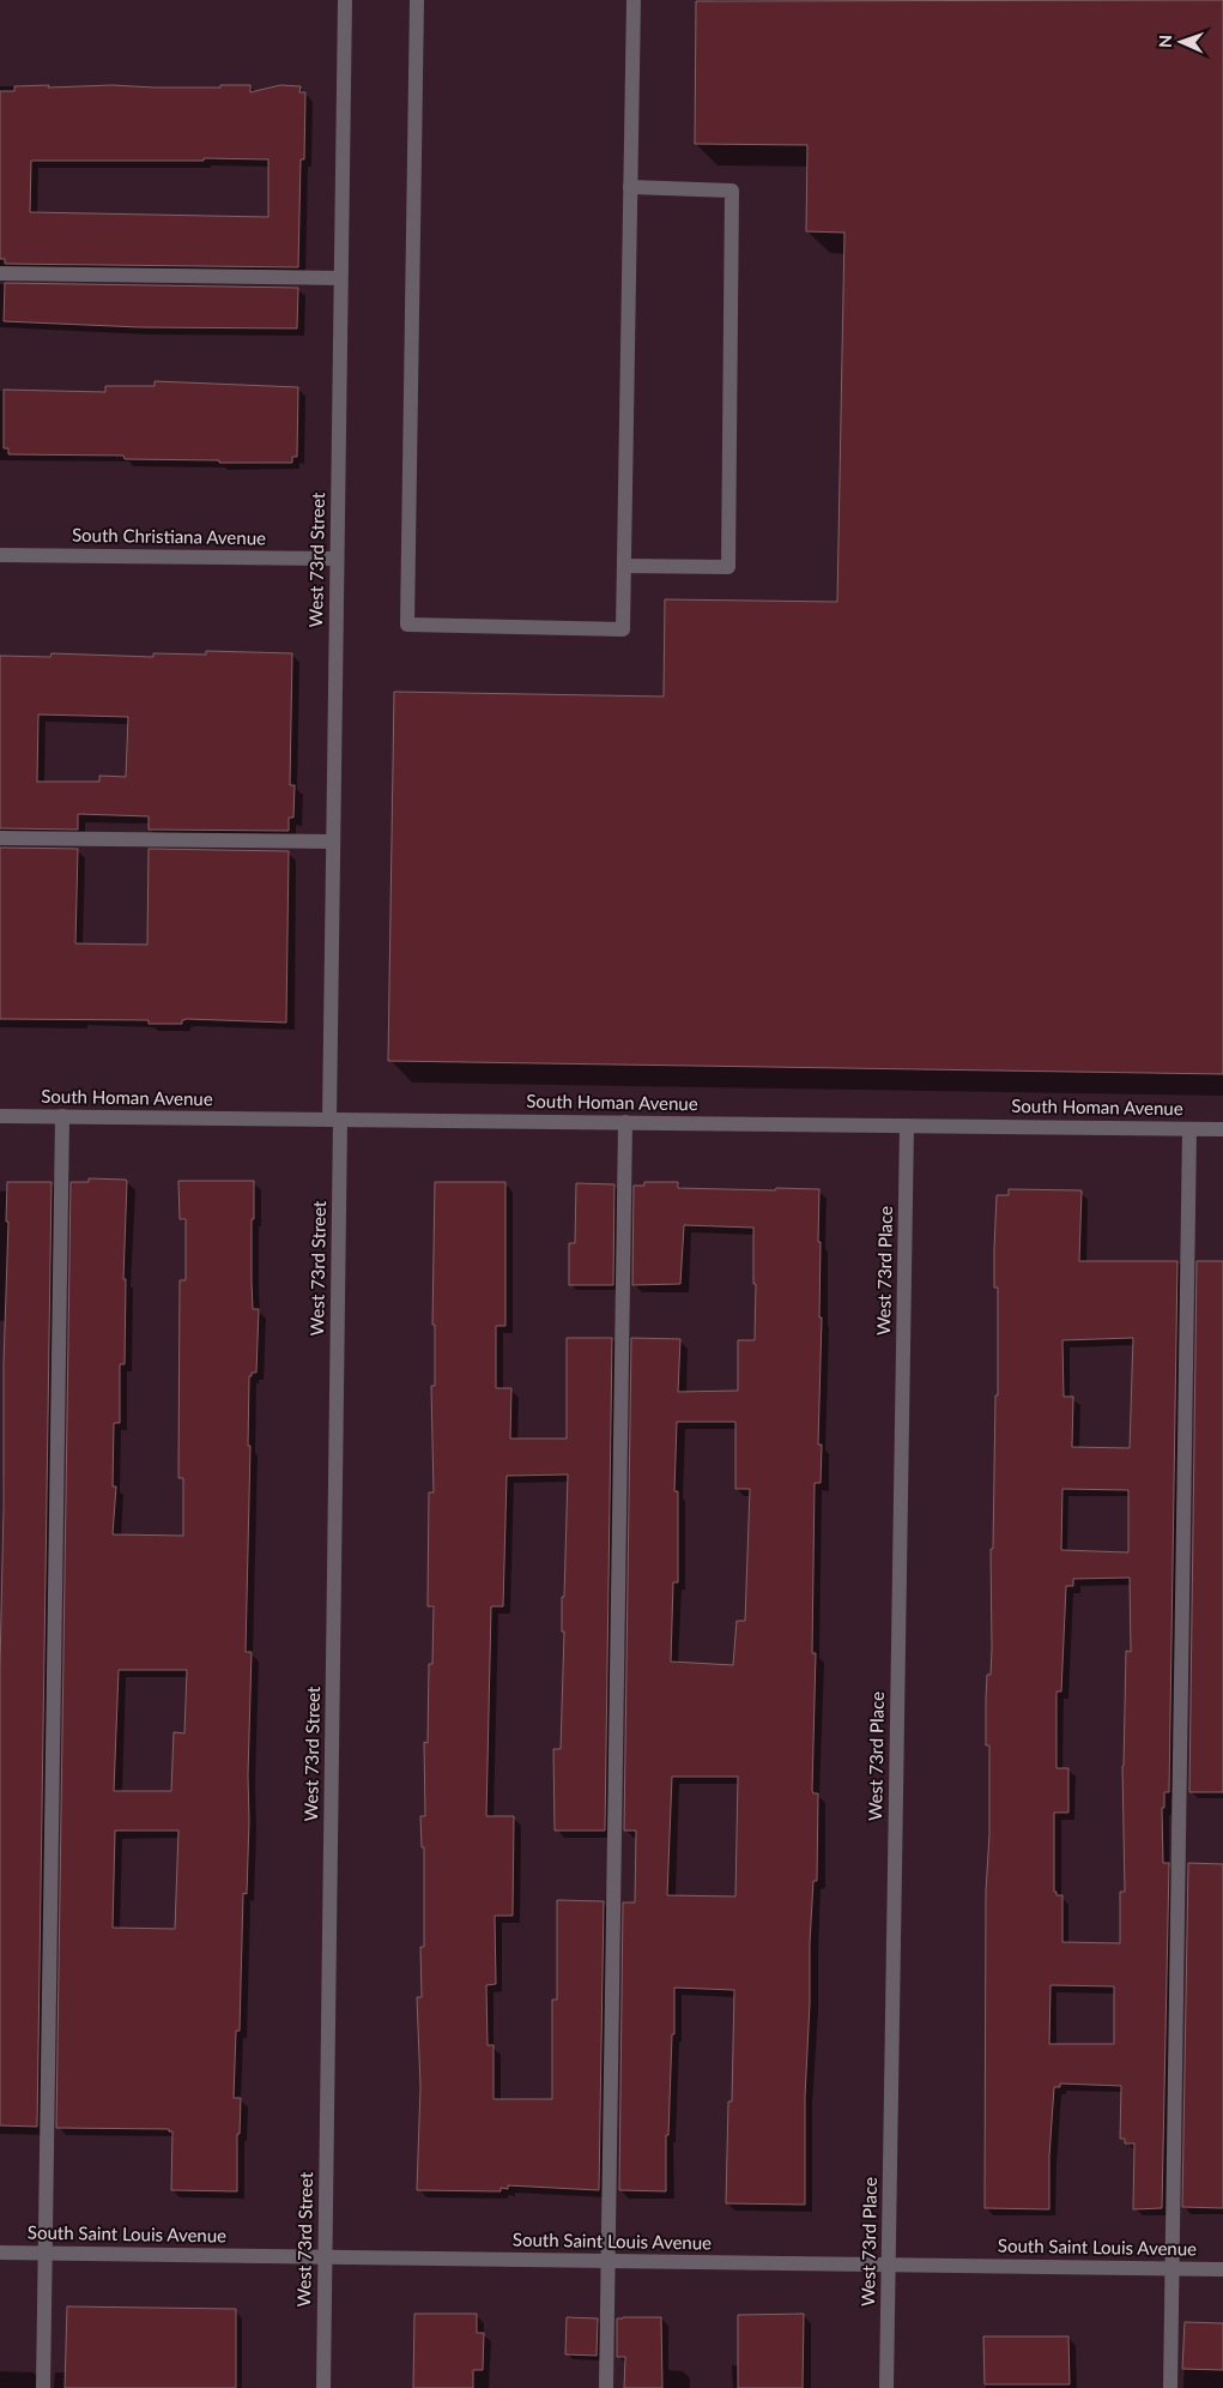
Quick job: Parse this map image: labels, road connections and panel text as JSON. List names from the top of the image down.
{
  "streets": {
    "street": [
      "South Christiana Avenue",
      "West 73rd Street",
      "South Homan Avenue",
      "West 73rd Place",
      "South Saint Louis Avenue"
    ]
  },
  "crossings": [
    ["South Christiana Avenue", "West 73rd Street"],
    ["West 73rd Street", "South Homan Avenue"],
    ["West 73rd Street", "South Saint Louis Avenue"],
    ["South Homan Avenue", "West 73rd Place"],
    ["West 73rd Place", "South Saint Louis Avenue"]
  ],
  "north": "left"
}
